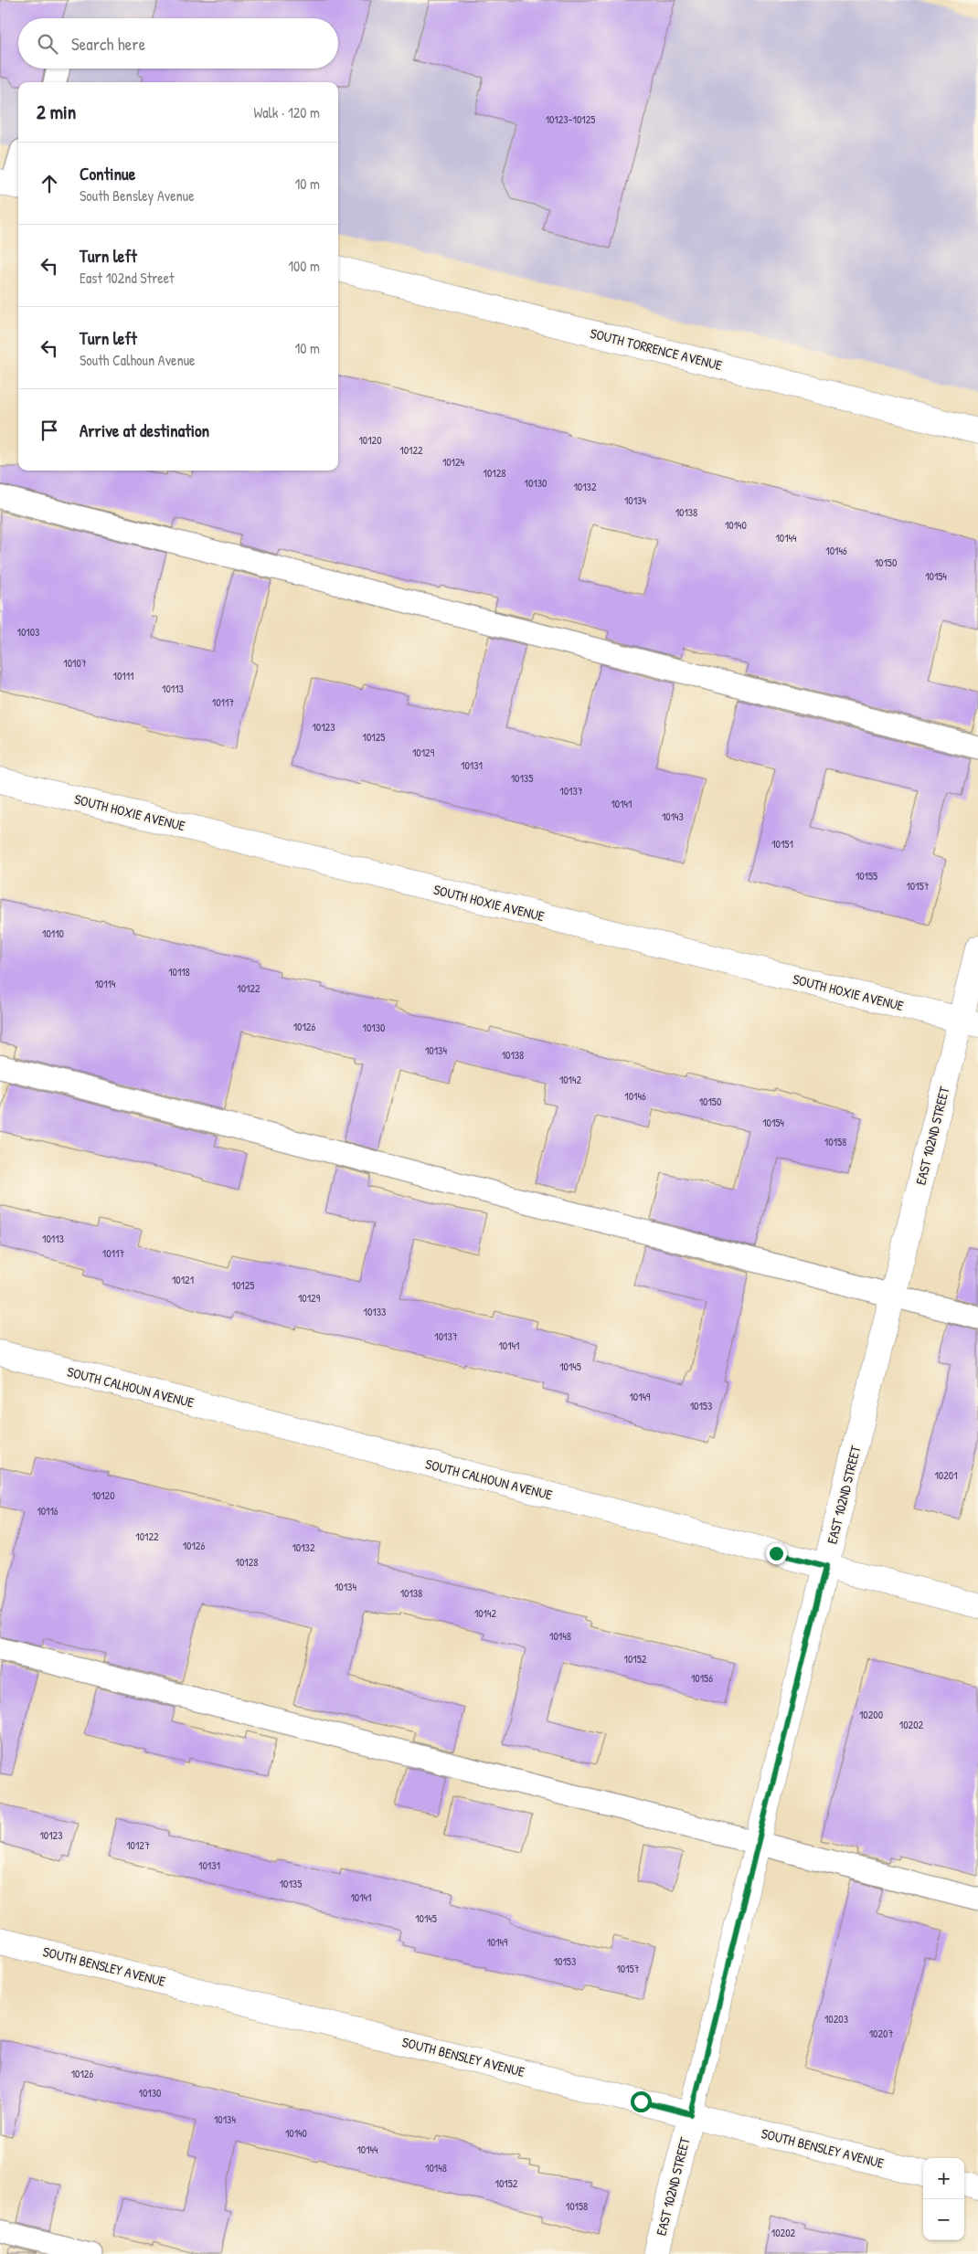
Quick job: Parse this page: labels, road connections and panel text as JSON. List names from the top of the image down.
{
  "streets": {
    "street": [
      "SOUTH TORRENCE AVENUE",
      "SOUTH HOXIE AVENUE",
      "EAST 102ND STREET",
      "SOUTH CALHOUN AVENUE",
      "SOUTH BENSLEY AVENUE"
    ]
  },
  "crossings": [
    ["SOUTH HOXIE AVENUE", "EAST 102ND STREET"],
    ["EAST 102ND STREET", "SOUTH CALHOUN AVENUE"],
    ["EAST 102ND STREET", "SOUTH BENSLEY AVENUE"]
  ],
  "house_numbers": [
    "10123-10125",
    "10120",
    "10122",
    "10124",
    "10128",
    "10130",
    "10132",
    "10134",
    "10138",
    "10140",
    "10144",
    "10146",
    "10150",
    "10154",
    "10103",
    "10107",
    "10111",
    "10113",
    "10117",
    "10123",
    "10125",
    "10129",
    "10131",
    "10135",
    "10137",
    "10141",
    "10143",
    "10151",
    "10155",
    "10157",
    "10110",
    "10118",
    "10114",
    "10122",
    "10126",
    "10130",
    "10134",
    "10138",
    "10142",
    "10146",
    "10150",
    "10154",
    "10158",
    "10113",
    "10117",
    "10121",
    "10125",
    "10129",
    "10133",
    "10137",
    "10141",
    "10145",
    "10149",
    "10153",
    "10201",
    "10120",
    "10116",
    "10122",
    "10126",
    "10132",
    "10128",
    "10134",
    "10138",
    "10142",
    "10148",
    "10152",
    "10156",
    "10200",
    "10202",
    "10123",
    "10127",
    "10131",
    "10135",
    "10141",
    "10145",
    "10149",
    "10153",
    "10157",
    "10203",
    "10207",
    "10126",
    "10130",
    "10134",
    "10140",
    "10144",
    "10148",
    "10152",
    "10158",
    "10202"
  ],
  "page": {
    "search": "Search here",
    "heading": ["2 min", "Walk · 120 m"],
    "list": [
      ["Continue", "South Bensley Avenue", "10 m"],
      ["Turn left", "East 102nd Street", "100 m"],
      ["Turn left", "South Calhoun Avenue", "10 m"],
      "Arrive at destination"
    ],
    "map_buttons": ["+", "−"]
  }
}
